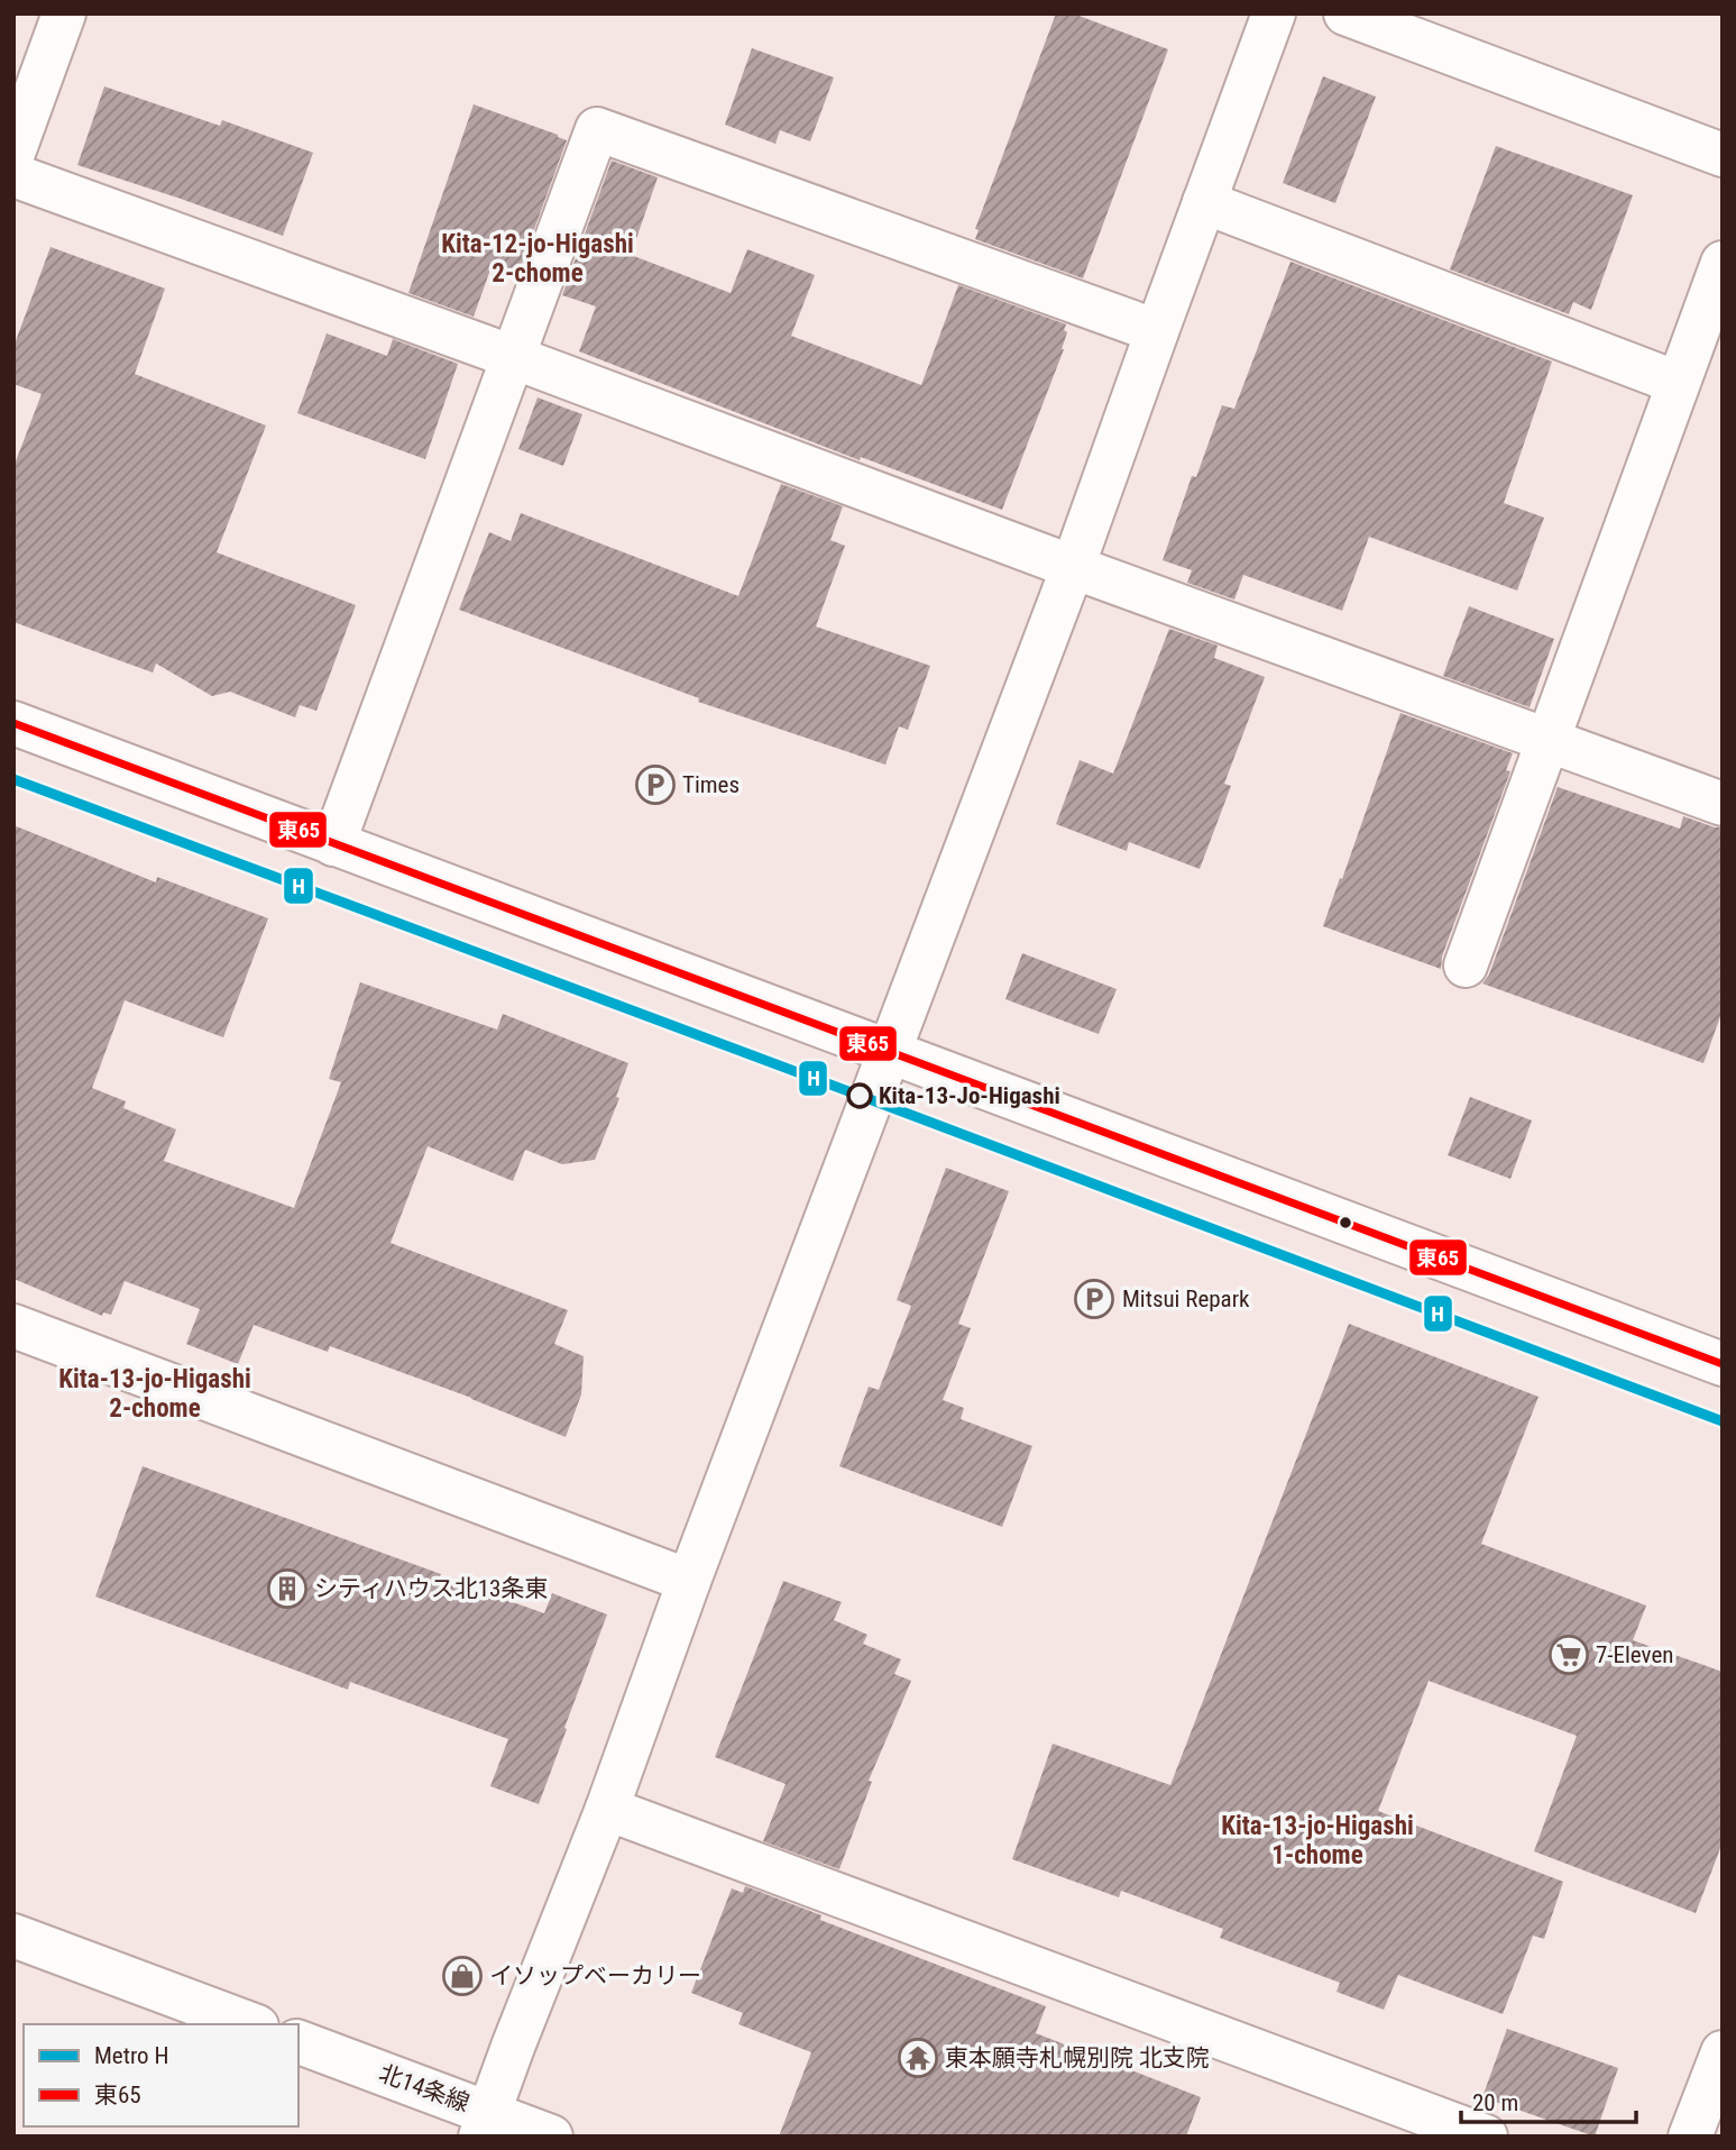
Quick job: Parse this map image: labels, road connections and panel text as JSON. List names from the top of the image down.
{
  "streets": {
    "street": ["北14条線"]
  },
  "districts": ["Kita-12-jo-Higashi 2-chome", "Kita-13-jo-Higashi 2-chome", "Kita-13-jo-Higashi 1-chome"],
  "places": {
    "parking": ["Times", "Mitsui Repark"],
    "other": ["Kita-13-Jo-Higashi"],
    "building": ["シティハウス北13条東"],
    "supermarket": ["7-Eleven"],
    "shop": ["イソップベーカリー"],
    "temple": ["東本願寺札幌別院 北支院"]
  },
  "lines": ["transit line 東65", "metro line H"],
  "legend": ["Metro H", "東65"],
  "scale_bar": "20 m"
}
